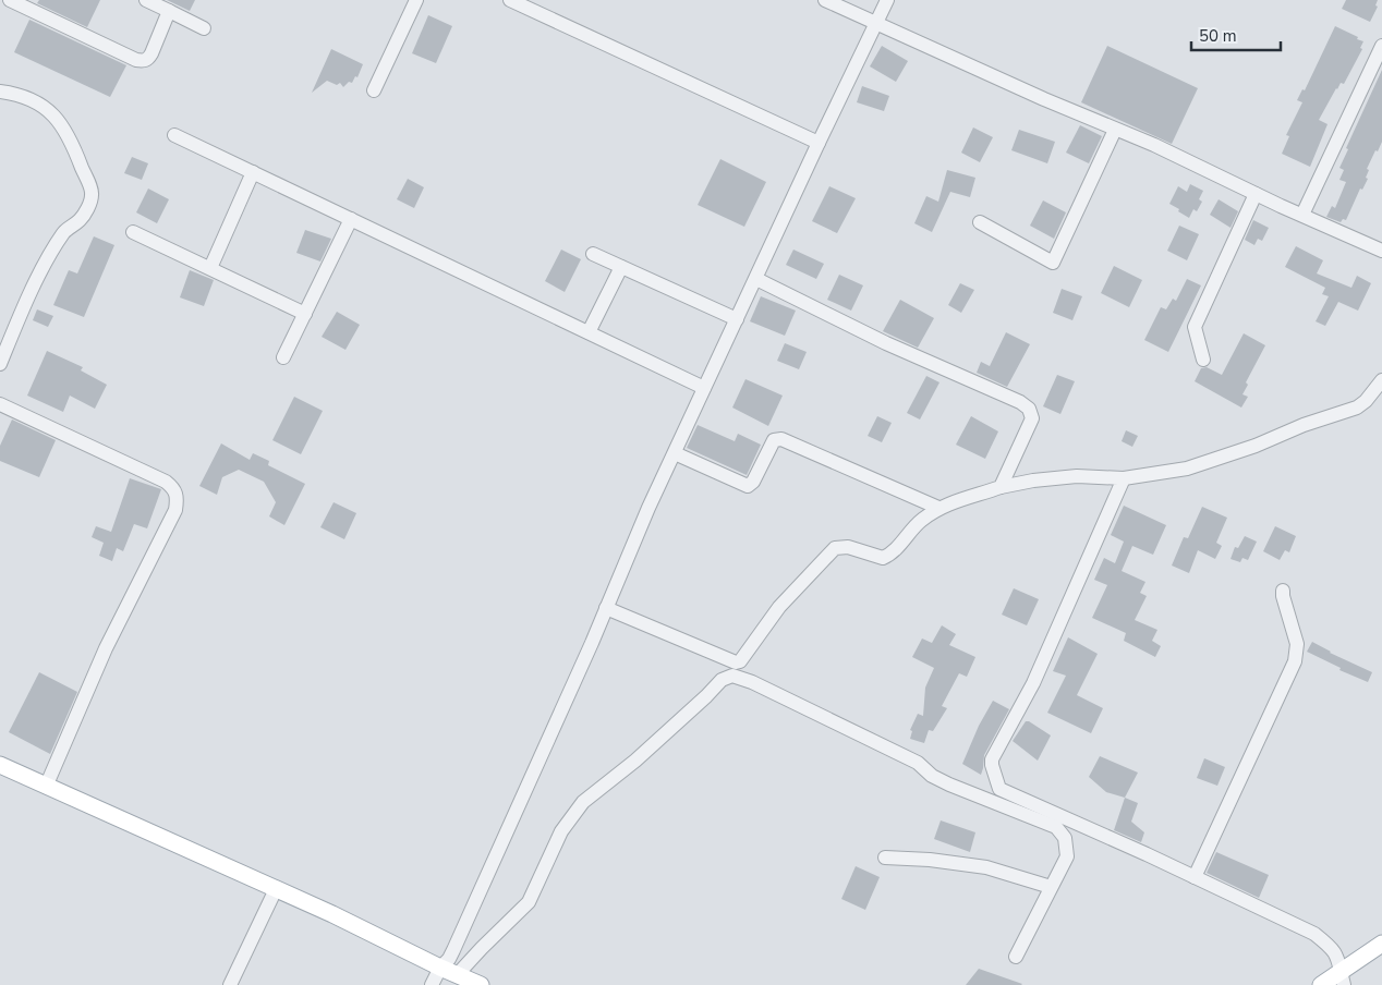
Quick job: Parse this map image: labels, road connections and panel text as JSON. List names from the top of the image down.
{
  "scale_bar": "50 m"
}
